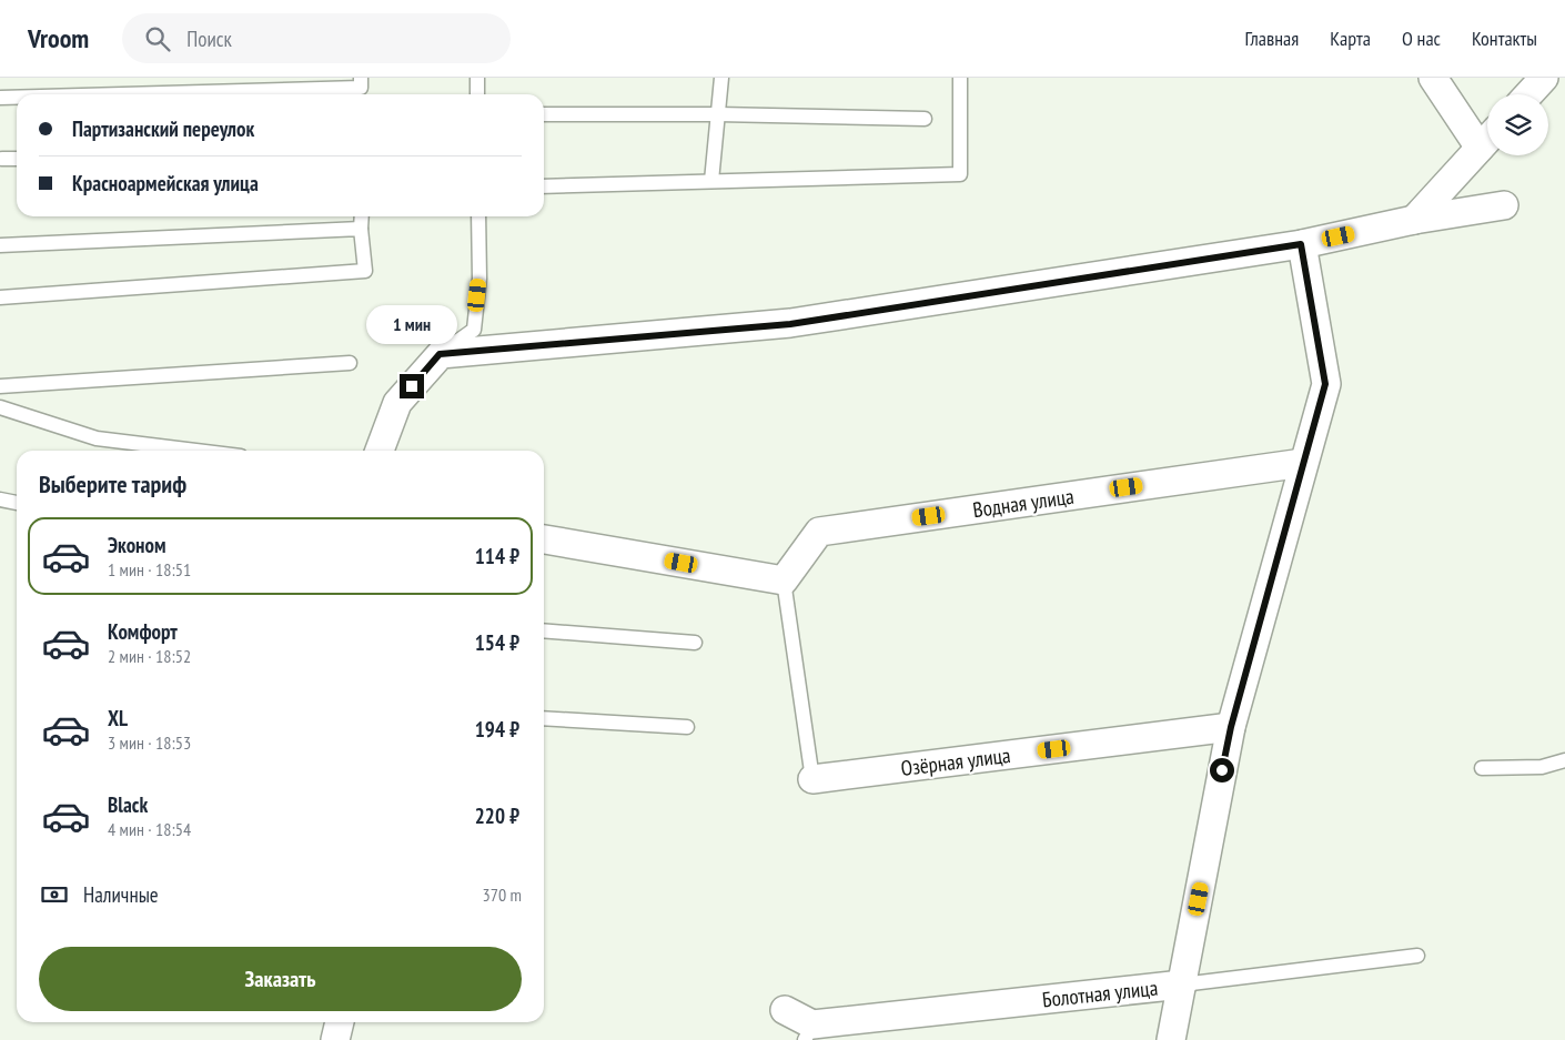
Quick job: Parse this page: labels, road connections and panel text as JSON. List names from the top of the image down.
{
  "streets": {
    "street": ["Водная улица", "Озёрная улица", "Болотная улица"]
  },
  "page": {
    "header": "Vroom",
    "search": "Поиск",
    "nav": [
      "Главная",
      "Карта",
      "О нас",
      "Контакты"
    ],
    "banner": ["Партизанский переулок", "Красноармейская улица"],
    "bubble": "1 мин",
    "heading": "Выберите тариф",
    "list": [
      {
        "name": "Эконом",
        "note": "1 мин · 18:51",
        "value": "114 ₽"
      },
      {
        "name": "Комфорт",
        "note": "2 мин · 18:52",
        "value": "154 ₽"
      },
      {
        "name": "XL",
        "note": "3 мин · 18:53",
        "value": "194 ₽"
      },
      {
        "name": "Black",
        "note": "4 мин · 18:54",
        "value": "220 ₽"
      }
    ],
    "pay": ["Наличные", "370 m"],
    "buttons": "Заказать"
  }
}
